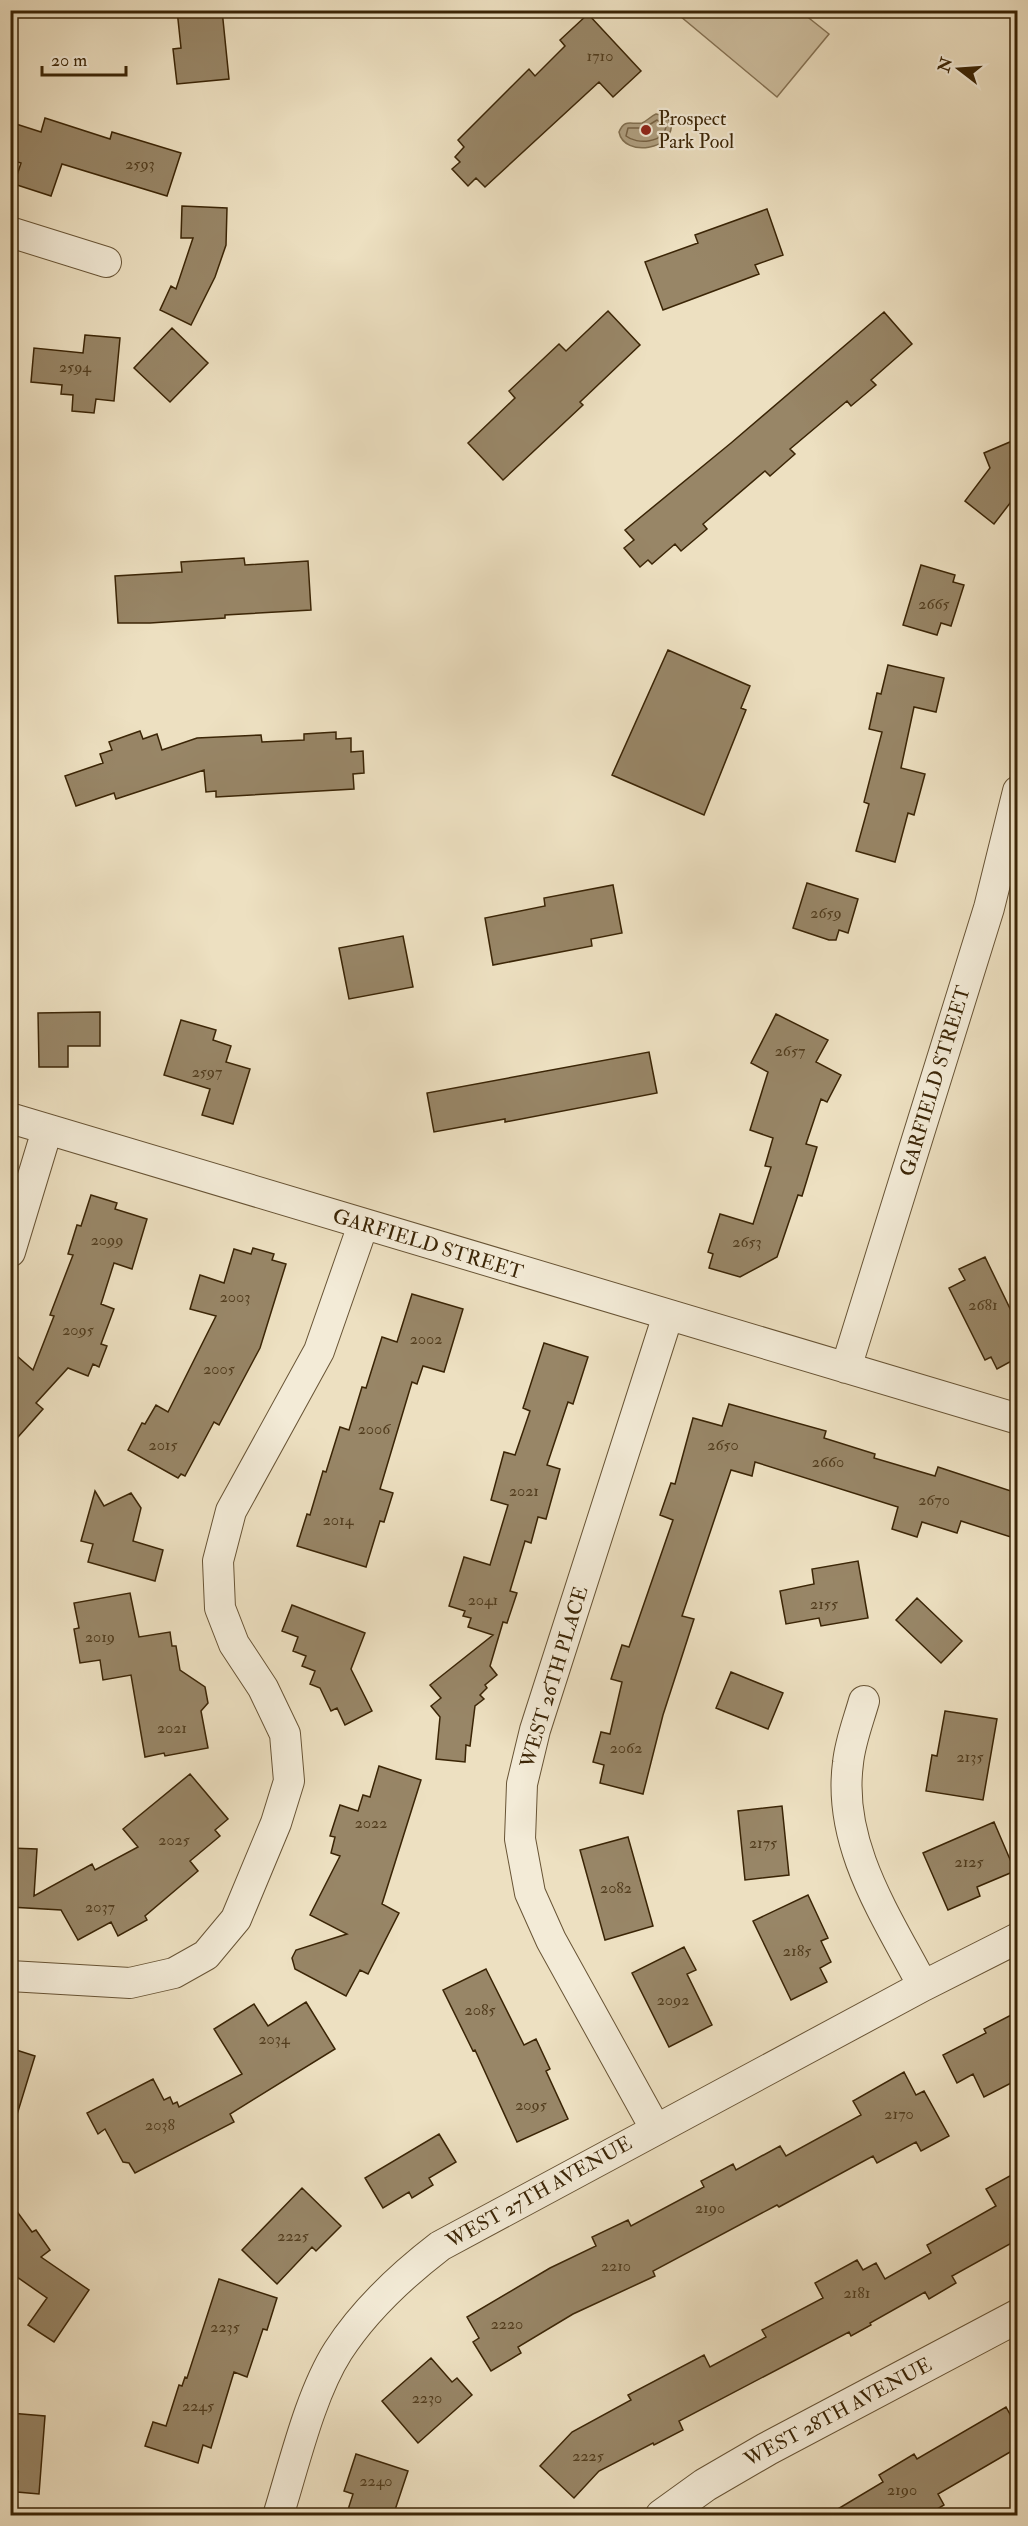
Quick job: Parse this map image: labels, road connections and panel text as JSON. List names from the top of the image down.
{
  "streets": {
    "street": [
      "GARFIELD STREET",
      "WEST 26TH PLACE",
      "WEST 27TH AVENUE",
      "WEST 28TH AVENUE"
    ]
  },
  "crossings": [
    ["GARFIELD STREET", "WEST 26TH PLACE"],
    ["WEST 26TH PLACE", "WEST 27TH AVENUE"]
  ],
  "places": ["Prospect Park Pool"],
  "house_numbers": [
    "1710",
    "2593",
    "2594",
    "2665",
    "2659",
    "2657",
    "2597",
    "2099",
    "2653",
    "2003",
    "2681",
    "2095",
    "2002",
    "2005",
    "2006",
    "2015",
    "2650",
    "2660",
    "2021",
    "2670",
    "2014",
    "2041",
    "2155",
    "2019",
    "2021",
    "2062",
    "2135",
    "2022",
    "2025",
    "2175",
    "2125",
    "2082",
    "2037",
    "2185",
    "2092",
    "2085",
    "2034",
    "2095",
    "2170",
    "2038",
    "2190",
    "2225",
    "2210",
    "2181",
    "2220",
    "2235",
    "2230",
    "2245",
    "2225",
    "2240",
    "2190"
  ],
  "scale_bar": "20 m",
  "north": "left"
}
